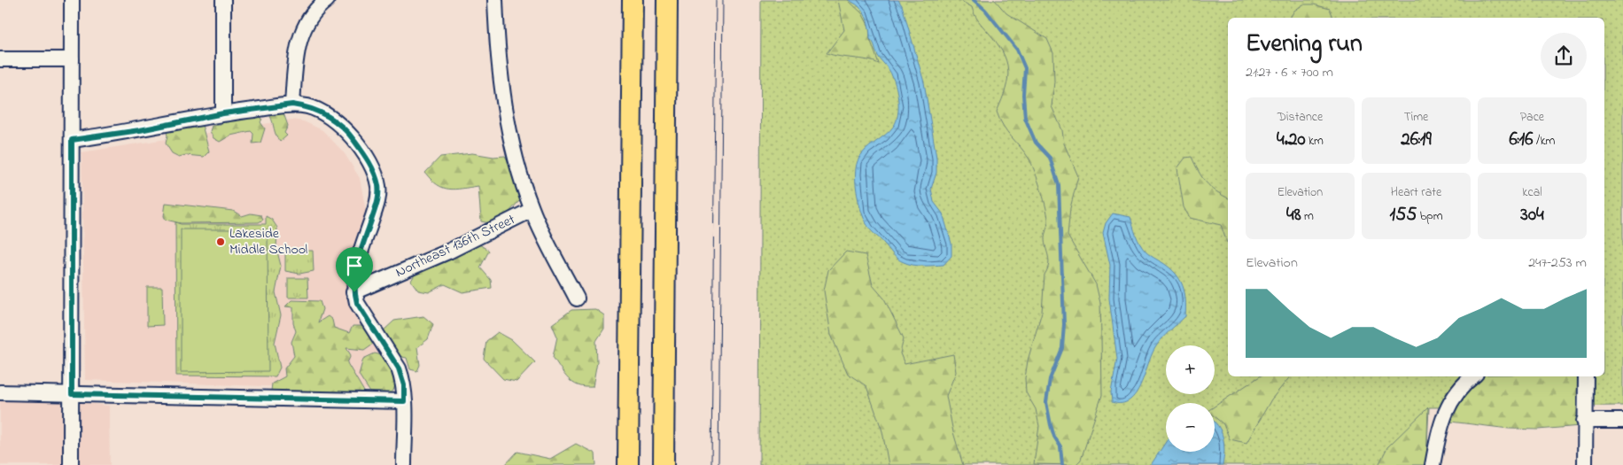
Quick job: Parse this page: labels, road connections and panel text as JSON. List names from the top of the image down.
{
  "streets": {
    "street": ["Northeast 136th Street"]
  },
  "places": ["Lakeside Middle School"],
  "page": {
    "heading": ["Evening run", "21:27 · 6 × 700 m"],
    "stats": [
      ["Distance", "4.20 km"],
      ["Time", "26:19"],
      ["Pace", "6:16 /km"],
      ["Elevation", "48 m"],
      ["Heart rate", "155 bpm"],
      ["kcal", "304"]
    ],
    "chart": ["Elevation", "247–253 m"],
    "map_buttons": ["+", "−"]
  }
}
